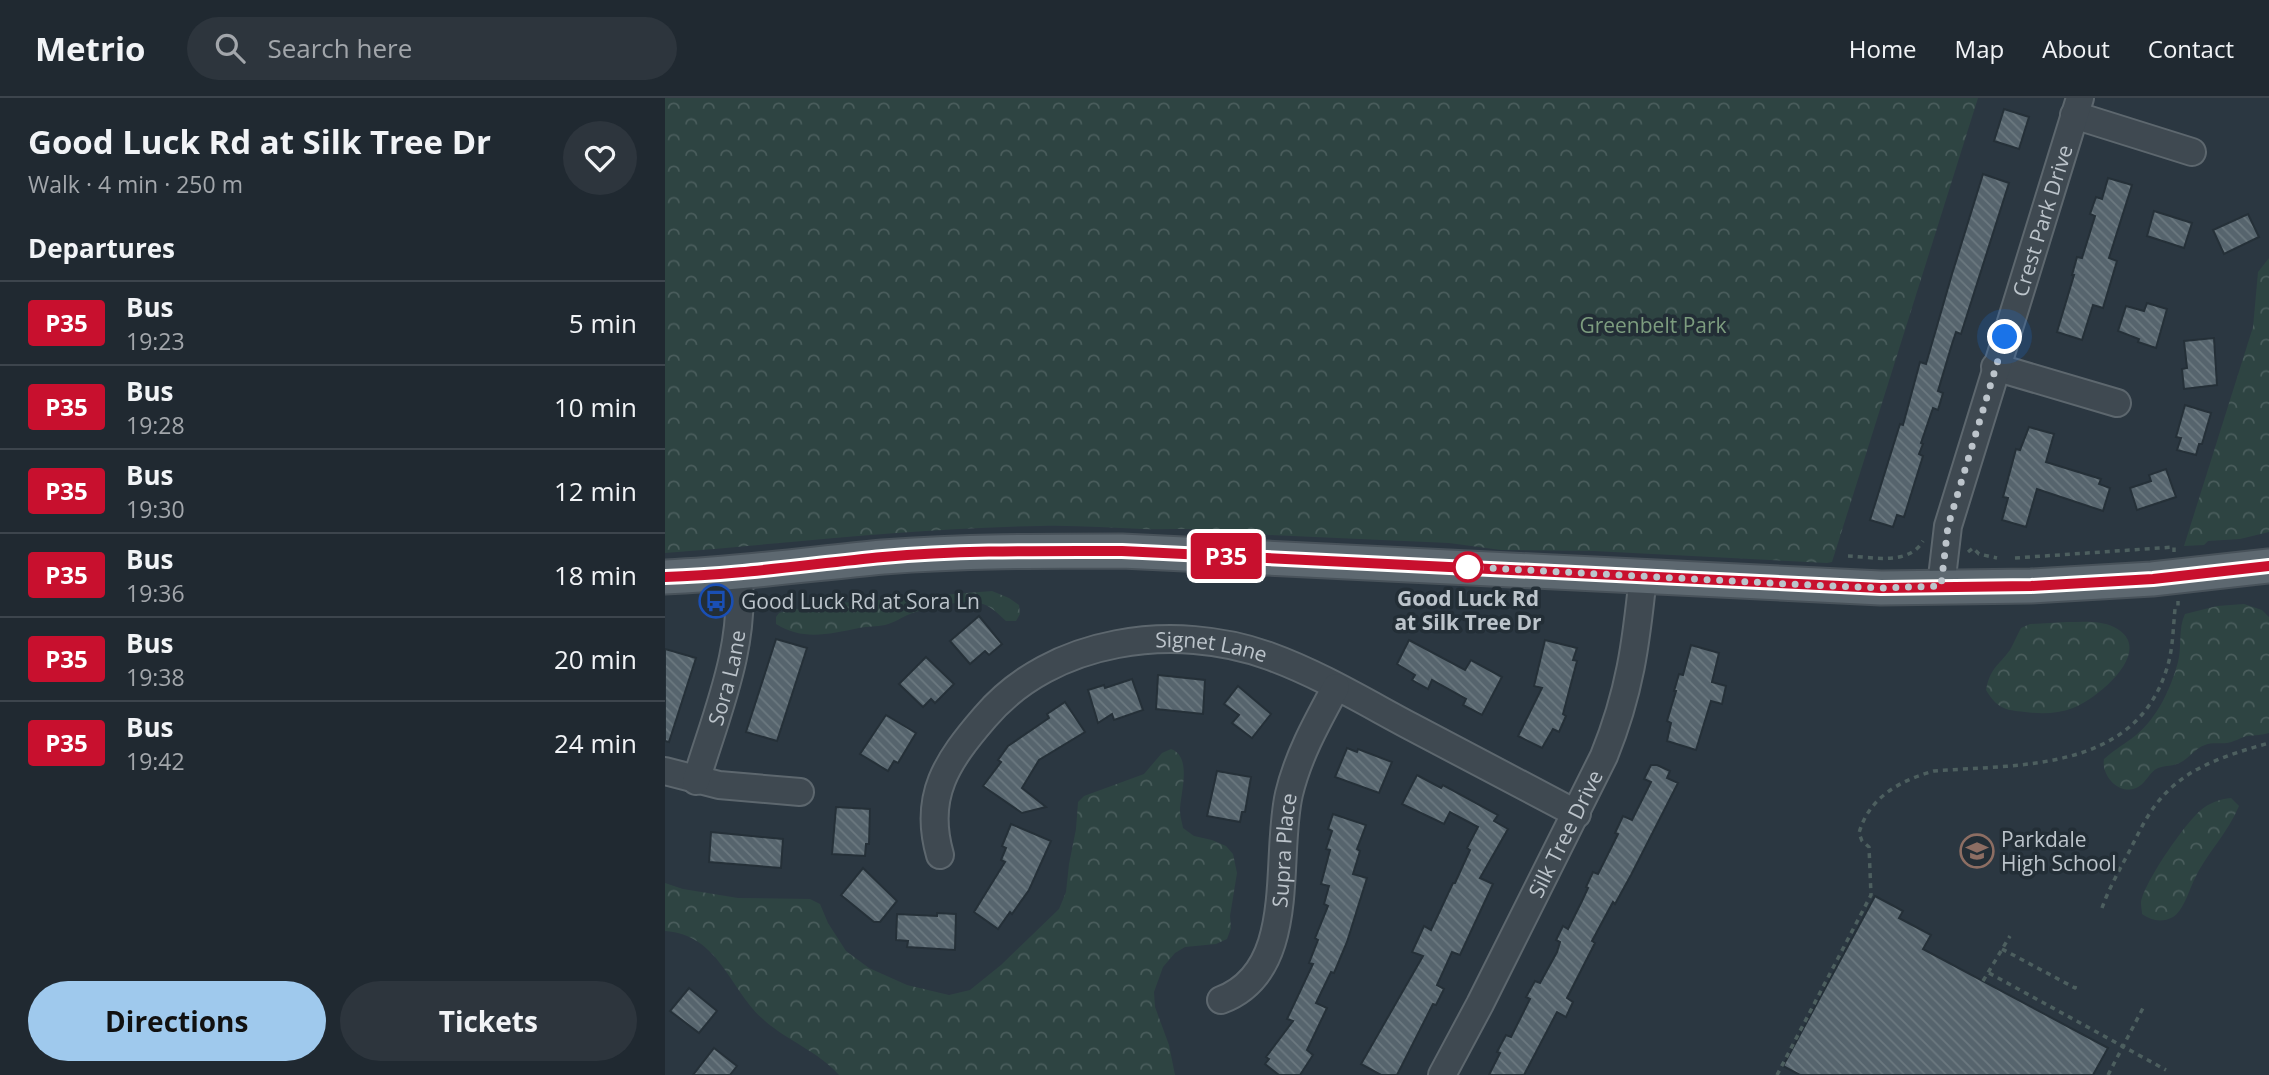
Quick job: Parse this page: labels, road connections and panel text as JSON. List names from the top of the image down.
{
  "streets": {
    "street": [
      "Crest Park Drive",
      "Signet Lane",
      "Sora Lane",
      "Silk Tree Drive",
      "Supra Place"
    ]
  },
  "crossings": [
    ["Signet Lane", "Silk Tree Drive"],
    ["Signet Lane", "Supra Place"]
  ],
  "parks": ["Greenbelt Park"],
  "places": {
    "other": ["Good Luck Rd at Silk Tree Dr"],
    "bus stop": ["Good Luck Rd at Sora Ln"],
    "school or university": ["Parkdale High School"]
  },
  "lines": ["bus line P35"],
  "page": {
    "header": "Metrio",
    "search": "Search here",
    "nav": [
      "Home",
      "Map",
      "About",
      "Contact"
    ],
    "heading": [
      ["Good Luck Rd at Silk Tree Dr", "Walk · 4 min · 250 m"],
      "Departures"
    ],
    "on_map": "P35",
    "list": [
      {
        "mark": "P35",
        "name": "Bus",
        "note": "19:23",
        "value": "5 min"
      },
      {
        "mark": "P35",
        "name": "Bus",
        "note": "19:28",
        "value": "10 min"
      },
      {
        "mark": "P35",
        "name": "Bus",
        "note": "19:30",
        "value": "12 min"
      },
      {
        "mark": "P35",
        "name": "Bus",
        "note": "19:36",
        "value": "18 min"
      },
      {
        "mark": "P35",
        "name": "Bus",
        "note": "19:38",
        "value": "20 min"
      },
      {
        "mark": "P35",
        "name": "Bus",
        "note": "19:42",
        "value": "24 min"
      }
    ],
    "buttons": ["Directions", "Tickets"]
  }
}
